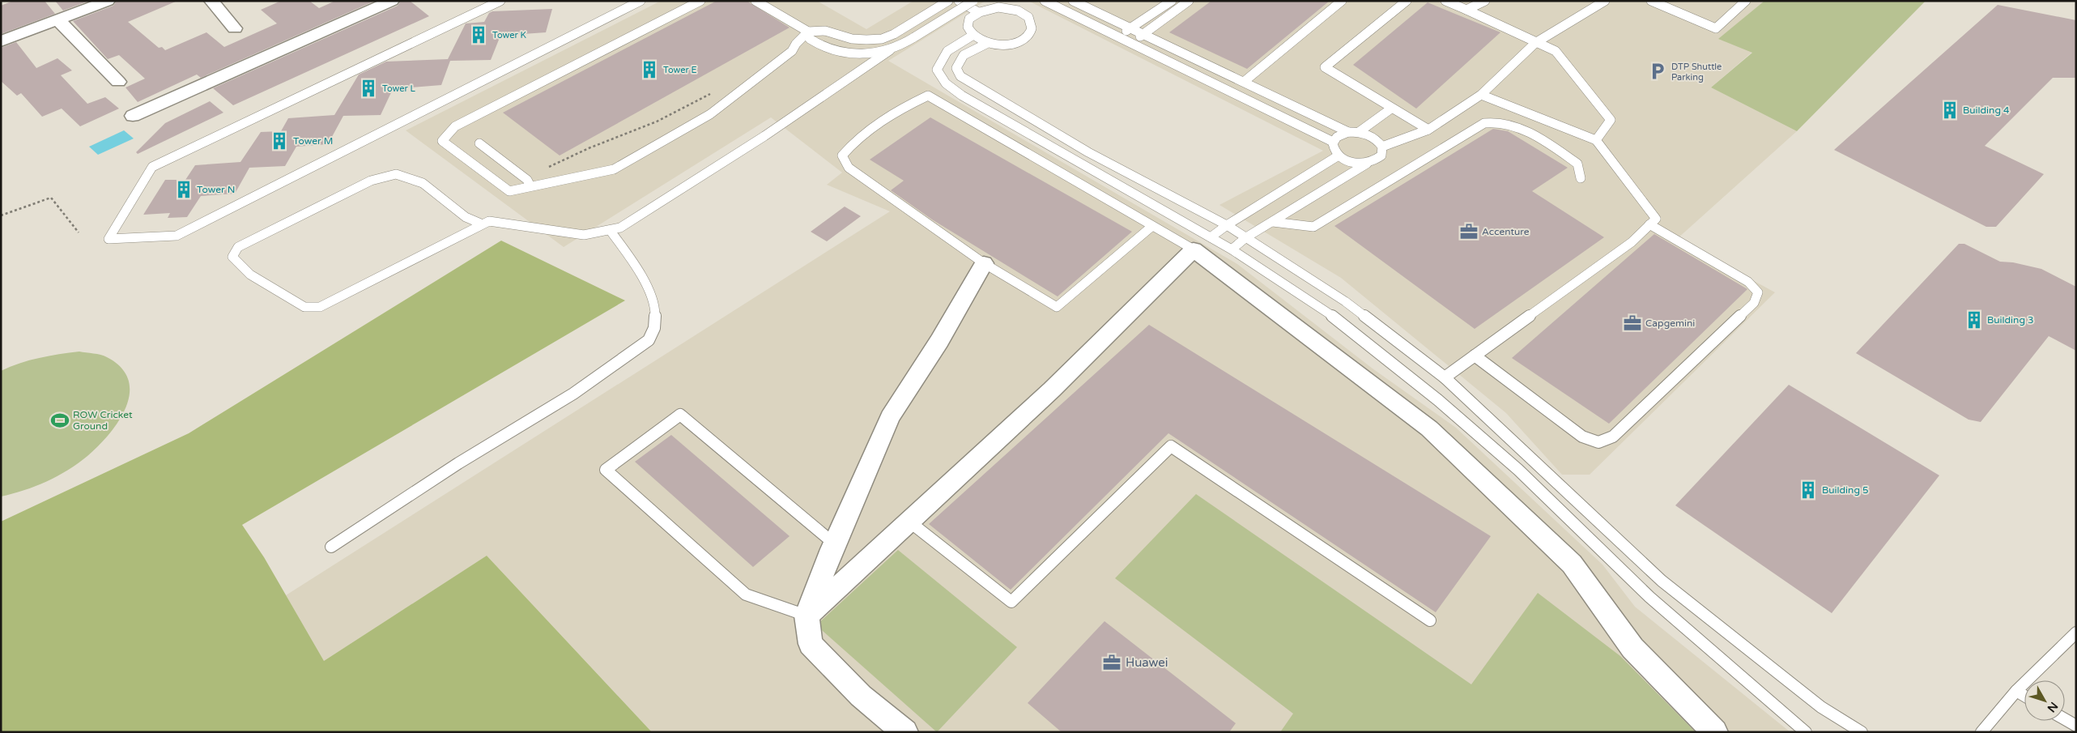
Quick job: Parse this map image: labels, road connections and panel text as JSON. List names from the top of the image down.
{
  "places": {
    "building": [
      "Tower K",
      "Tower E",
      "Tower L",
      "Building 4",
      "Tower M",
      "Tower N",
      "Building 3",
      "Building 5"
    ],
    "parking": ["DTP Shuttle Parking"],
    "office": ["Accenture", "Capgemini", "Huawei"],
    "sports": ["ROW Cricket Ground"]
  },
  "north": "bottom right"
}
